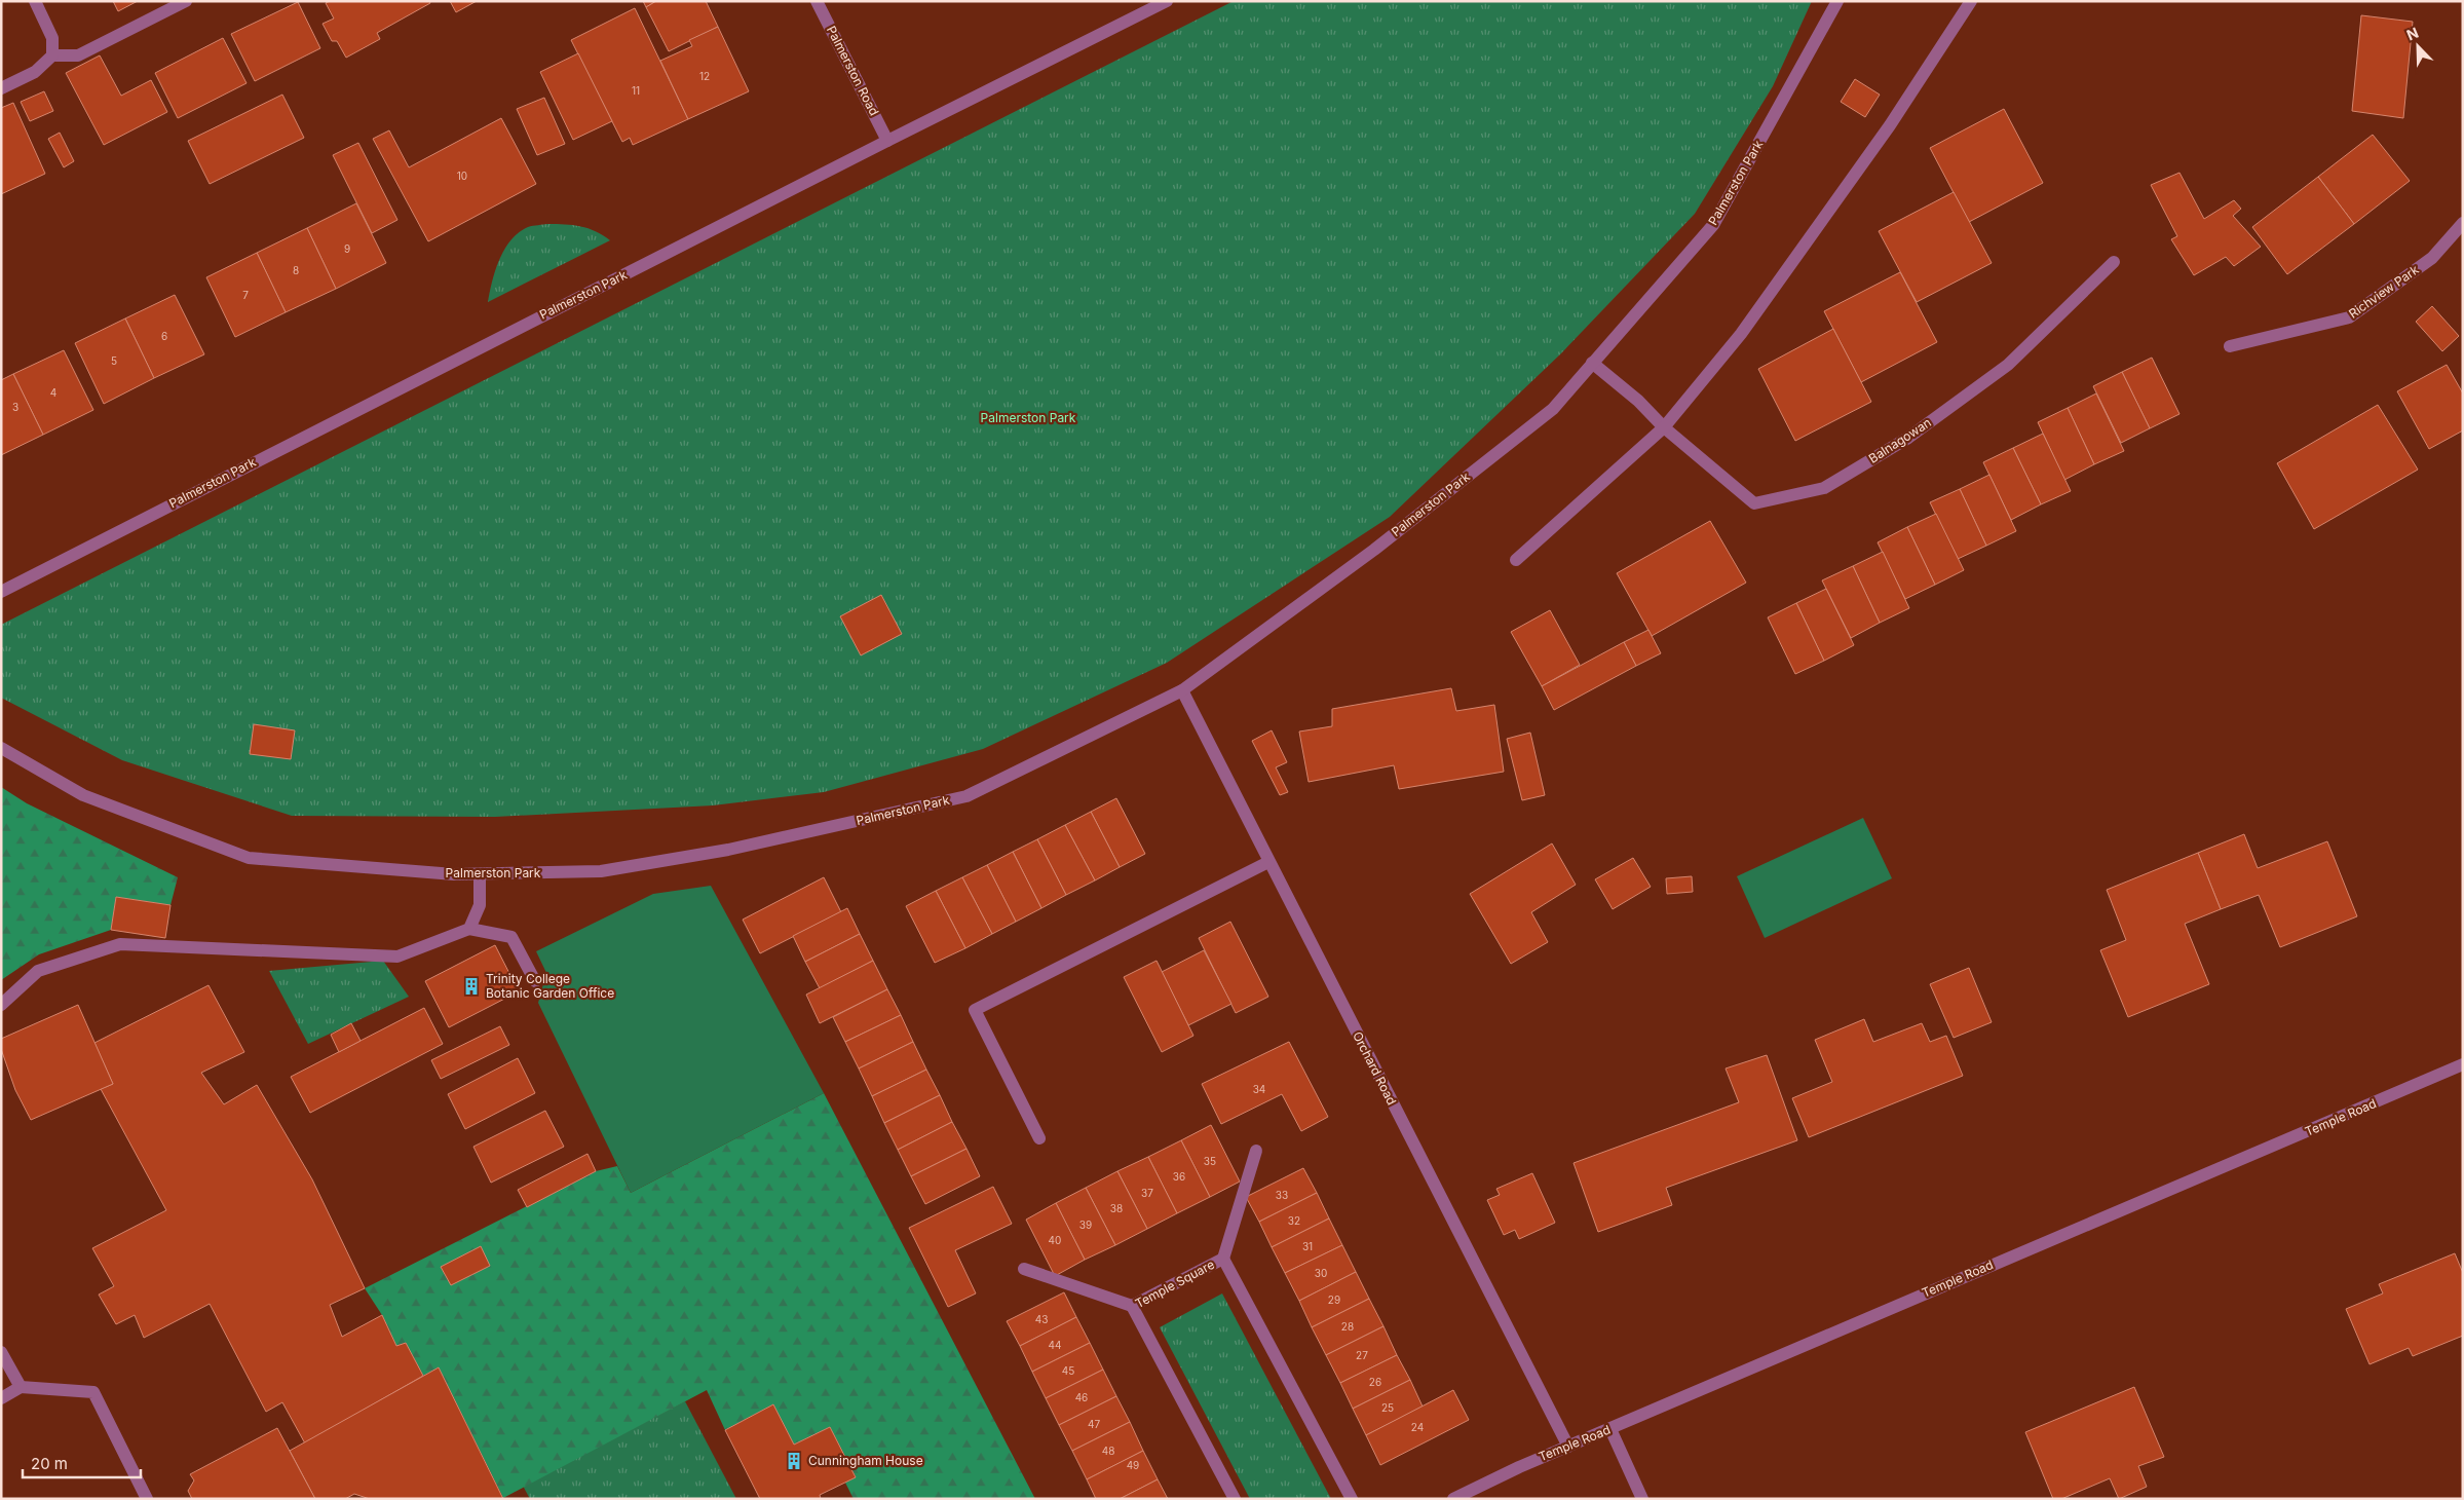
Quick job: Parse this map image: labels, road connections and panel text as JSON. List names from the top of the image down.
{
  "streets": {
    "street": [
      "Palmerston Road",
      "Palmerston Park",
      "Richview Park",
      "Balnagowan",
      "Orchard Road",
      "Temple Road",
      "Temple Square"
    ]
  },
  "crossings": [
    ["Palmerston Road", "Palmerston Park"],
    ["Palmerston Park", "Balnagowan"],
    ["Palmerston Park", "Orchard Road"],
    ["Orchard Road", "Temple Road"]
  ],
  "parks": ["Palmerston Park"],
  "places": {
    "building": ["Trinity College Botanic Garden Office", "Cunningham House"]
  },
  "house_numbers": [
    "12",
    "11",
    "10",
    "9",
    "8",
    "7",
    "6",
    "5",
    "4",
    "3",
    "34",
    "35",
    "36",
    "37",
    "33",
    "38",
    "32",
    "39",
    "40",
    "31",
    "30",
    "29",
    "43",
    "28",
    "44",
    "27",
    "45",
    "26",
    "46",
    "25",
    "47",
    "24",
    "48",
    "49"
  ],
  "scale_bar": "20 m",
  "north": "top left"
}
